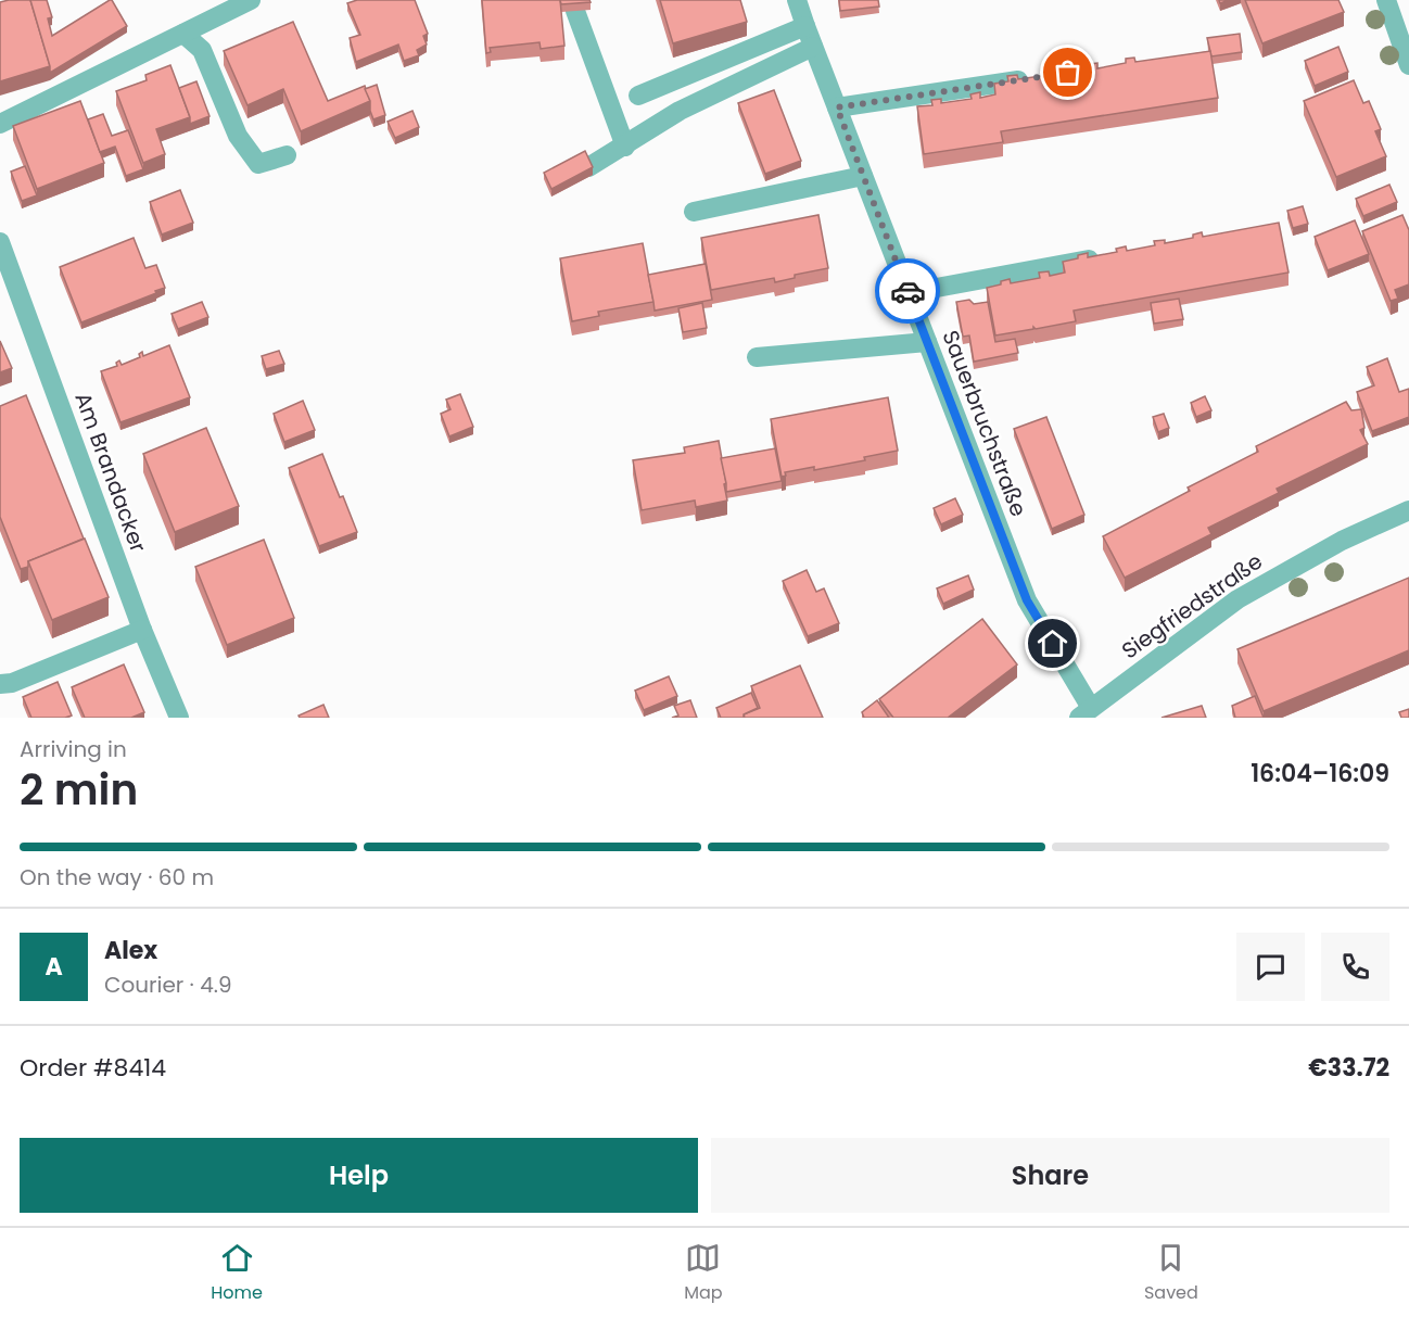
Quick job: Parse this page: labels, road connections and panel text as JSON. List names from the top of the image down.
{
  "streets": {
    "street": ["Sauerbruchstraße", "Am Brandacker", "Siegfriedstraße"]
  },
  "crossings": [
    ["Sauerbruchstraße", "Siegfriedstraße"]
  ],
  "page": {
    "heading": ["2 min", "Arriving in", "16:04–16:09"],
    "panel": [
      "Alex",
      "Courier · 4.9",
      "Order #8414",
      "€33.72"
    ],
    "bar": "On the way · 60 m",
    "round": "A",
    "buttons": ["Help", "Share"],
    "tabs": ["Home", "Map", "Saved"]
  }
}
